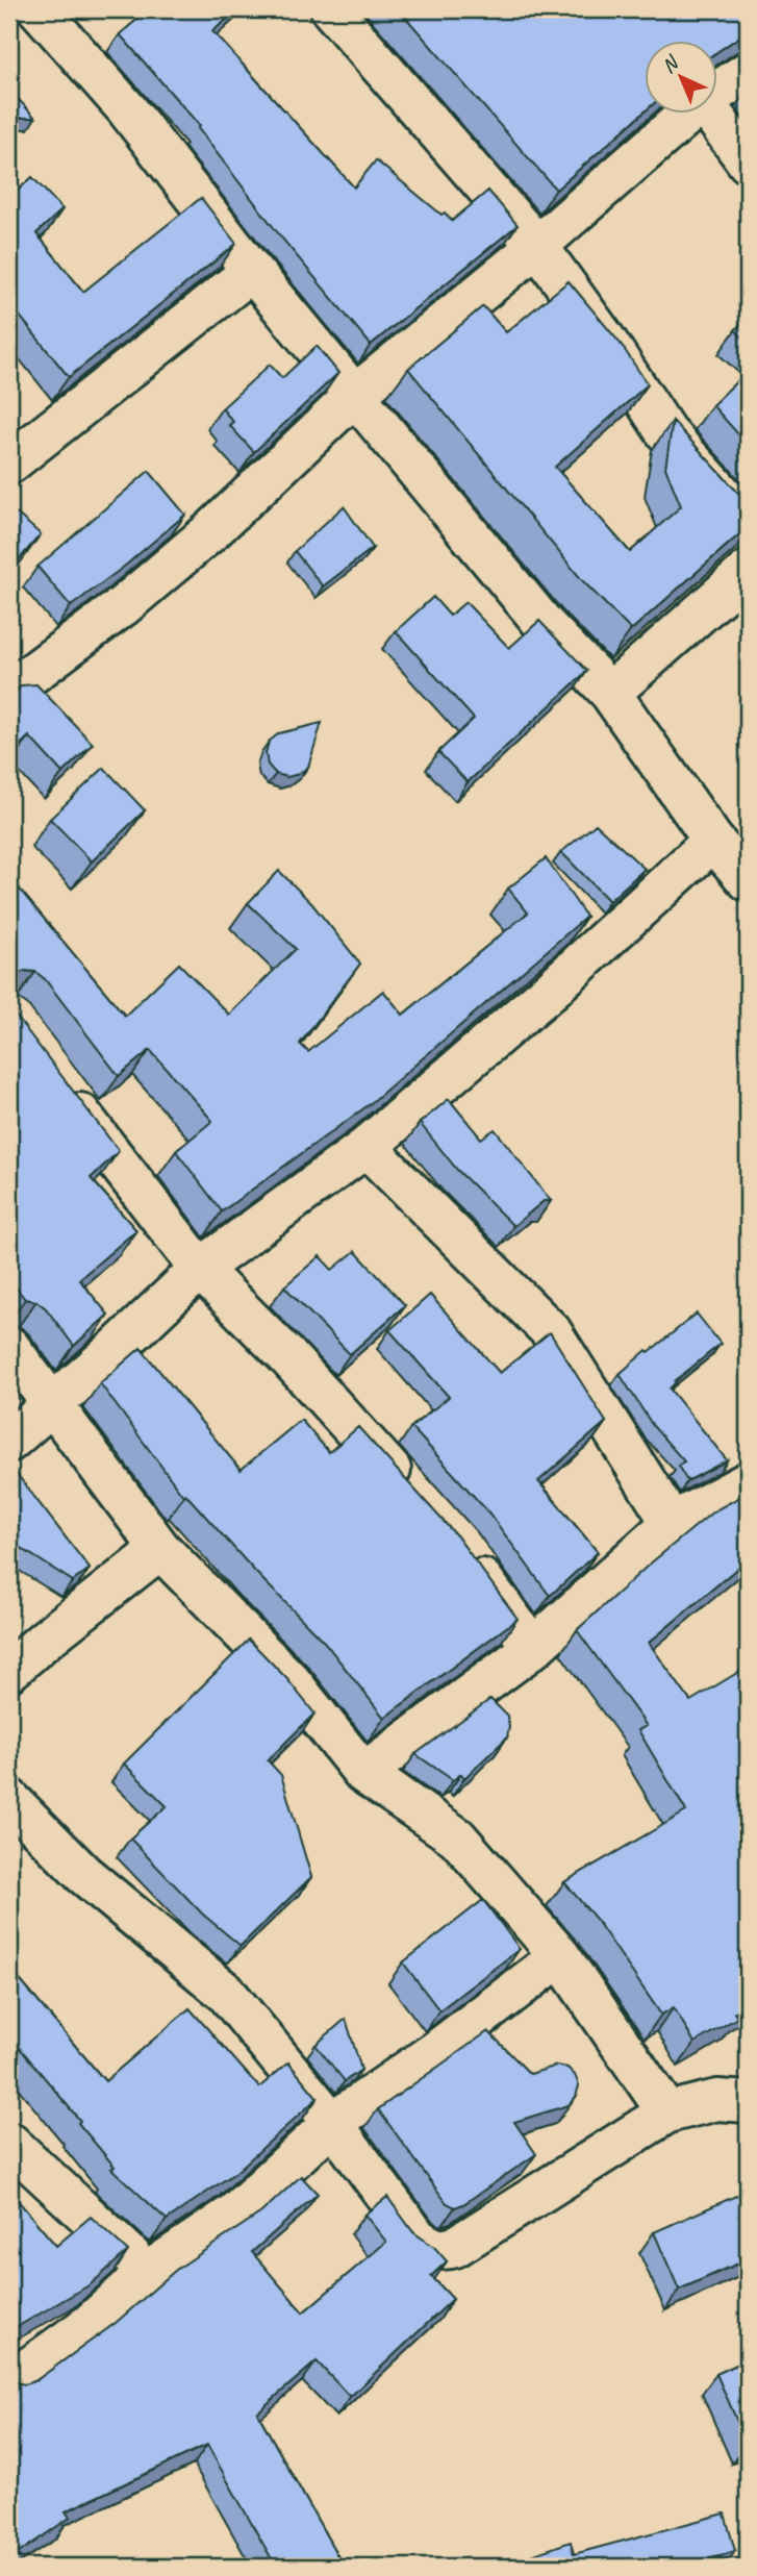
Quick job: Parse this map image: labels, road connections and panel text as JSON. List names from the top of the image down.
{
  "north": "top left"
}
